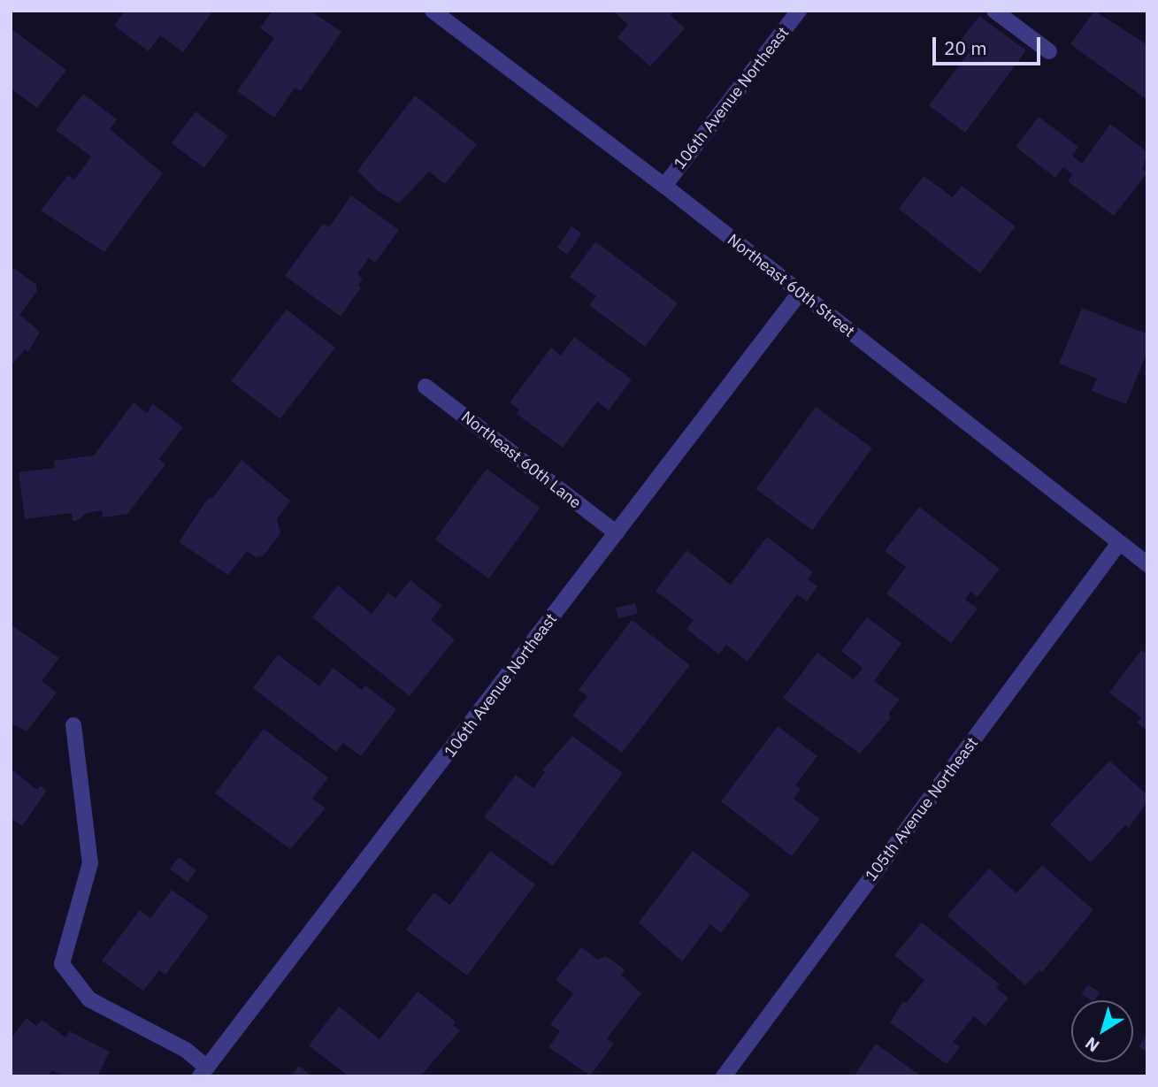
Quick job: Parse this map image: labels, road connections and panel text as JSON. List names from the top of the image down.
{
  "streets": {
    "street": [
      "106th Avenue Northeast",
      "Northeast 60th Street",
      "Northeast 60th Lane",
      "105th Avenue Northeast"
    ]
  },
  "crossings": [
    ["106th Avenue Northeast", "Northeast 60th Street"],
    ["106th Avenue Northeast", "Northeast 60th Lane"],
    ["Northeast 60th Street", "105th Avenue Northeast"]
  ],
  "scale_bar": "20 m",
  "north": "bottom left"
}
